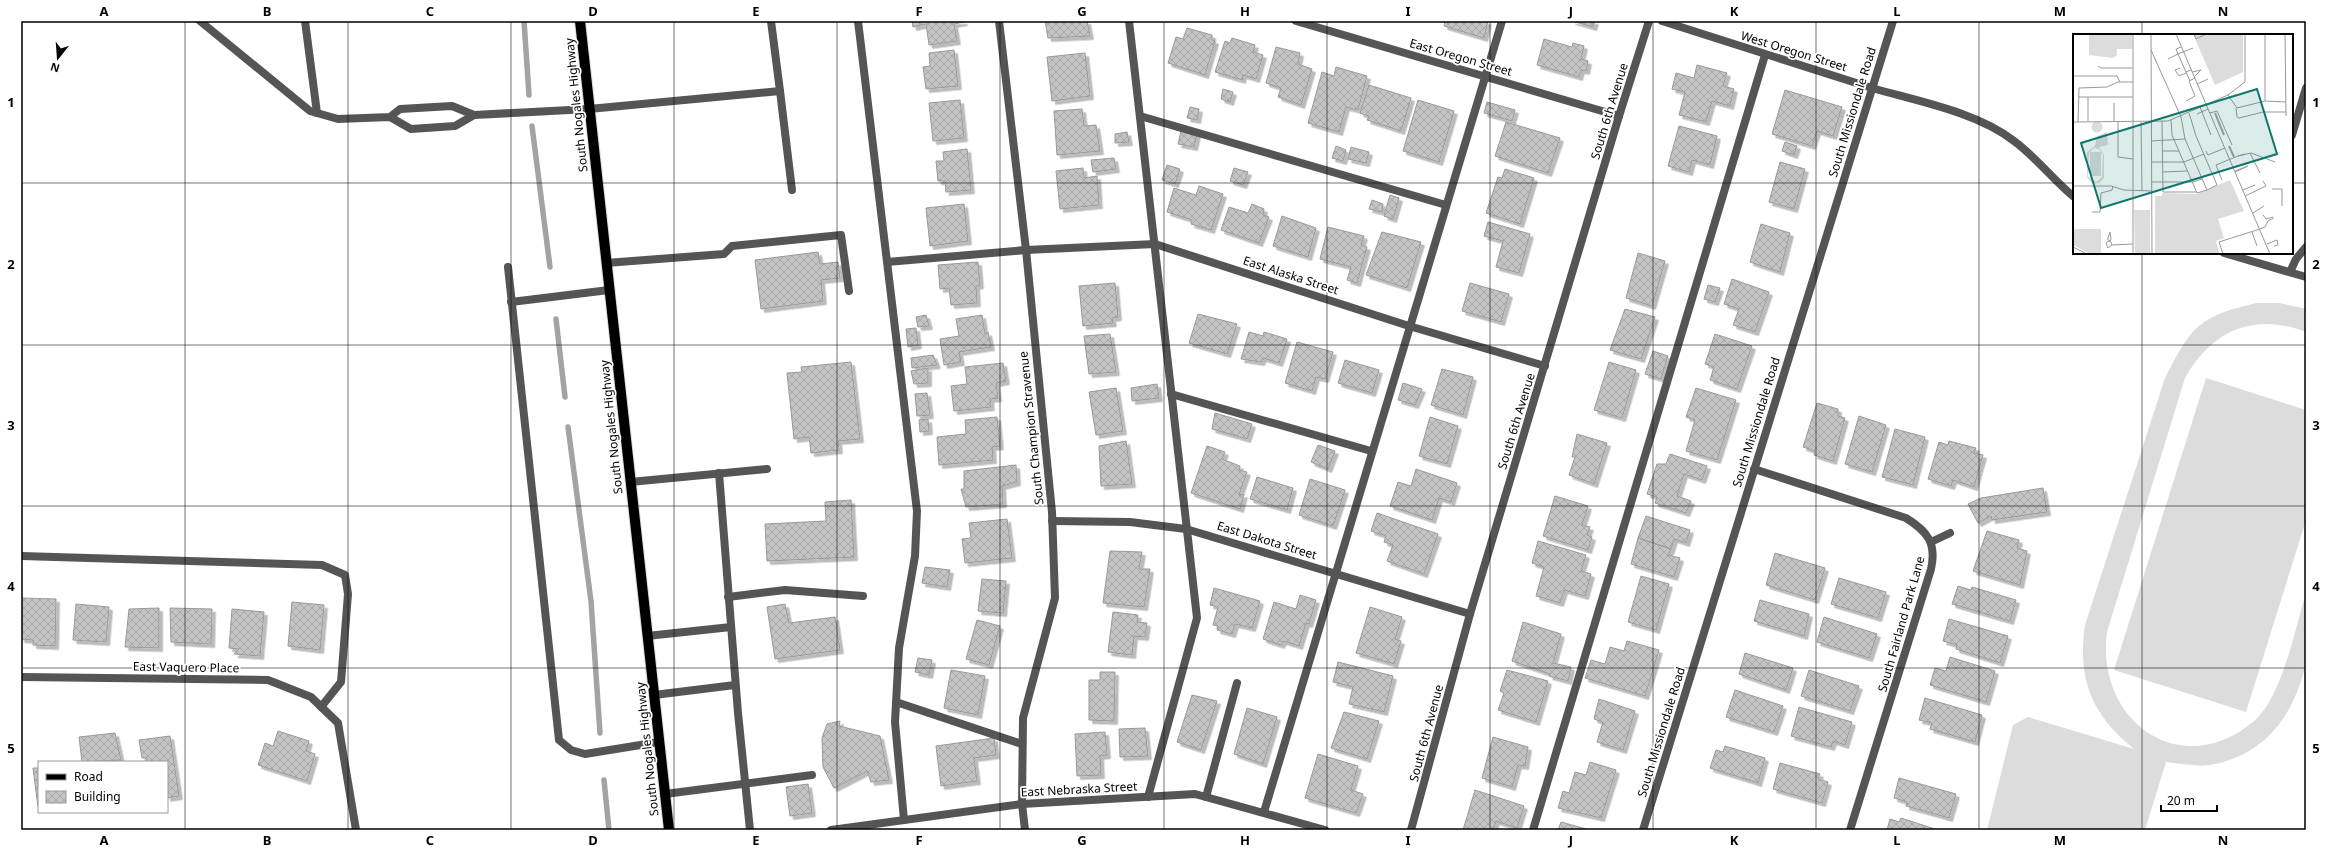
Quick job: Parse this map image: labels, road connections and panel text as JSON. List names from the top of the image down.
{
  "streets": {
    "main road": ["South Nogales Highway"],
    "street": [
      "West Oregon Street",
      "East Oregon Street",
      "South 6th Avenue",
      "South Missiondale Road",
      "East Alaska Street",
      "South Champion Stravenue",
      "East Dakota Street",
      "South Fairland Park Lane",
      "East Vaquero Place",
      "East Nebraska Street"
    ]
  },
  "crossings": [
    ["West Oregon Street", "South Missiondale Road"],
    ["East Oregon Street", "South 6th Avenue"],
    ["South 6th Avenue", "East Alaska Street"],
    ["South 6th Avenue", "East Dakota Street"],
    ["South Missiondale Road", "South Fairland Park Lane"],
    ["East Alaska Street", "South Champion Stravenue"],
    ["South Champion Stravenue", "East Dakota Street"],
    ["South Champion Stravenue", "East Nebraska Street"]
  ],
  "legend": ["Road", "Building"],
  "scale_bar": "20 m",
  "north": "bottom",
  "grid": {
    "columns": [
      "A",
      "B",
      "C",
      "D",
      "E",
      "F",
      "G",
      "H",
      "I",
      "J",
      "K",
      "L",
      "M",
      "N"
    ],
    "rows": [
      "1",
      "2",
      "3",
      "4",
      "5"
    ]
  }
}
